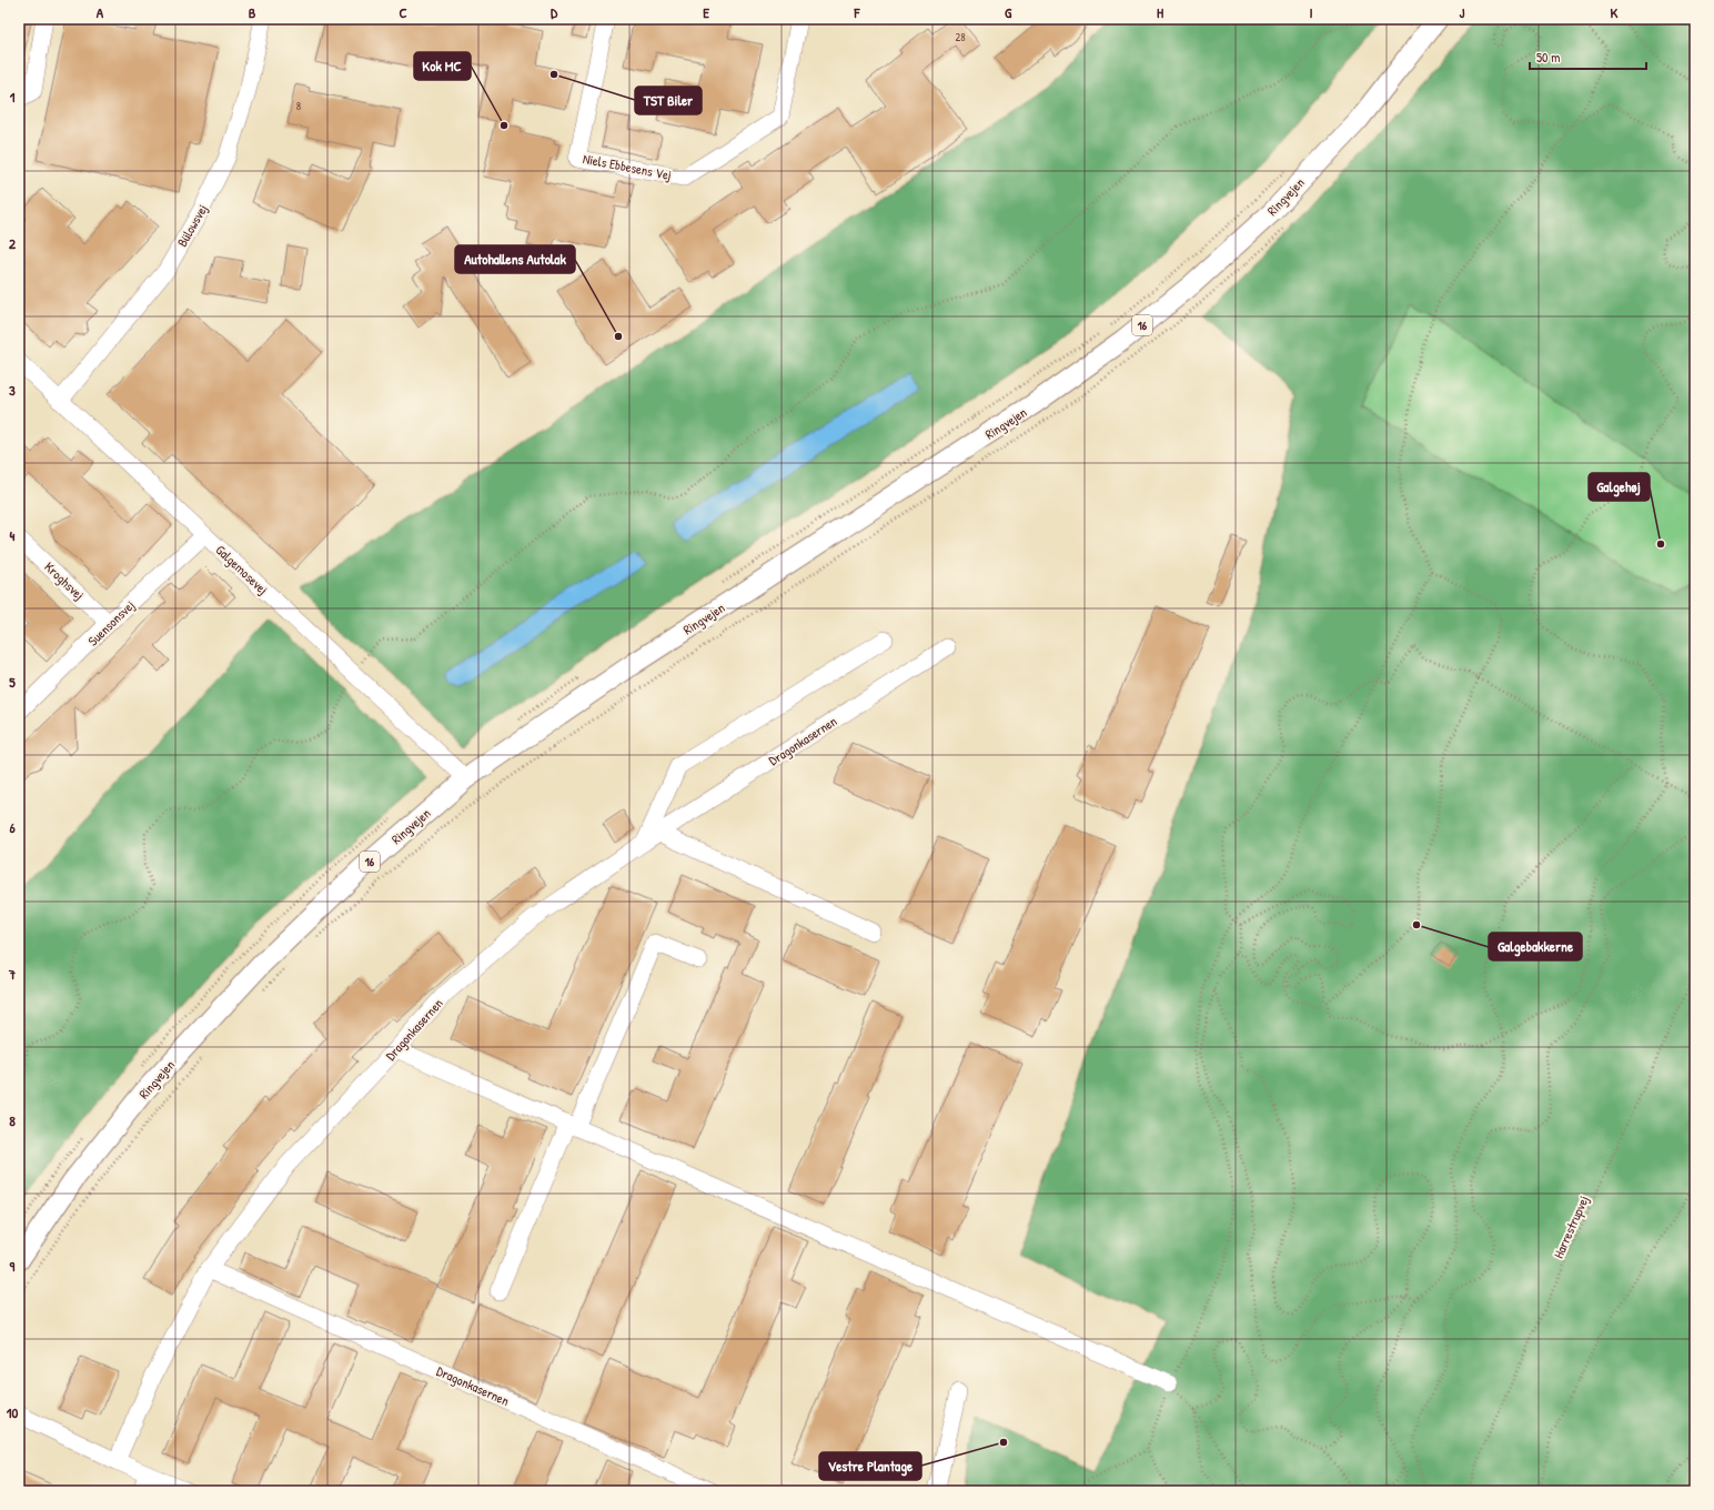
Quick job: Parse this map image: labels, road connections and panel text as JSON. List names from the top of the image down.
{
  "streets": {
    "main road": ["Ringvejen", "16"],
    "street": [
      "Niels Ebbesens Vej",
      "Bülowsvej",
      "Galgemosevej",
      "Kroghsvej",
      "Suensonsvej",
      "Dragonkasernen"
    ],
    "path": ["Harrestrupvej"]
  },
  "crossings": [
    ["Ringvejen", "Galgemosevej"],
    ["Bülowsvej", "Galgemosevej"],
    ["Galgemosevej", "Suensonsvej"],
    ["Kroghsvej", "Suensonsvej"]
  ],
  "places": [
    "TST Biler",
    "Kok MC",
    "Autohallens Autolak",
    "Galgehøj",
    "Galgebakkerne",
    "Vestre Plantage"
  ],
  "house_numbers": ["28", "8"],
  "scale_bar": "50 m",
  "grid": {
    "columns": [
      "A",
      "B",
      "C",
      "D",
      "E",
      "F",
      "G",
      "H",
      "I",
      "J",
      "K"
    ],
    "rows": [
      "1",
      "2",
      "3",
      "4",
      "5",
      "6",
      "7",
      "8",
      "9",
      "10"
    ]
  }
}
